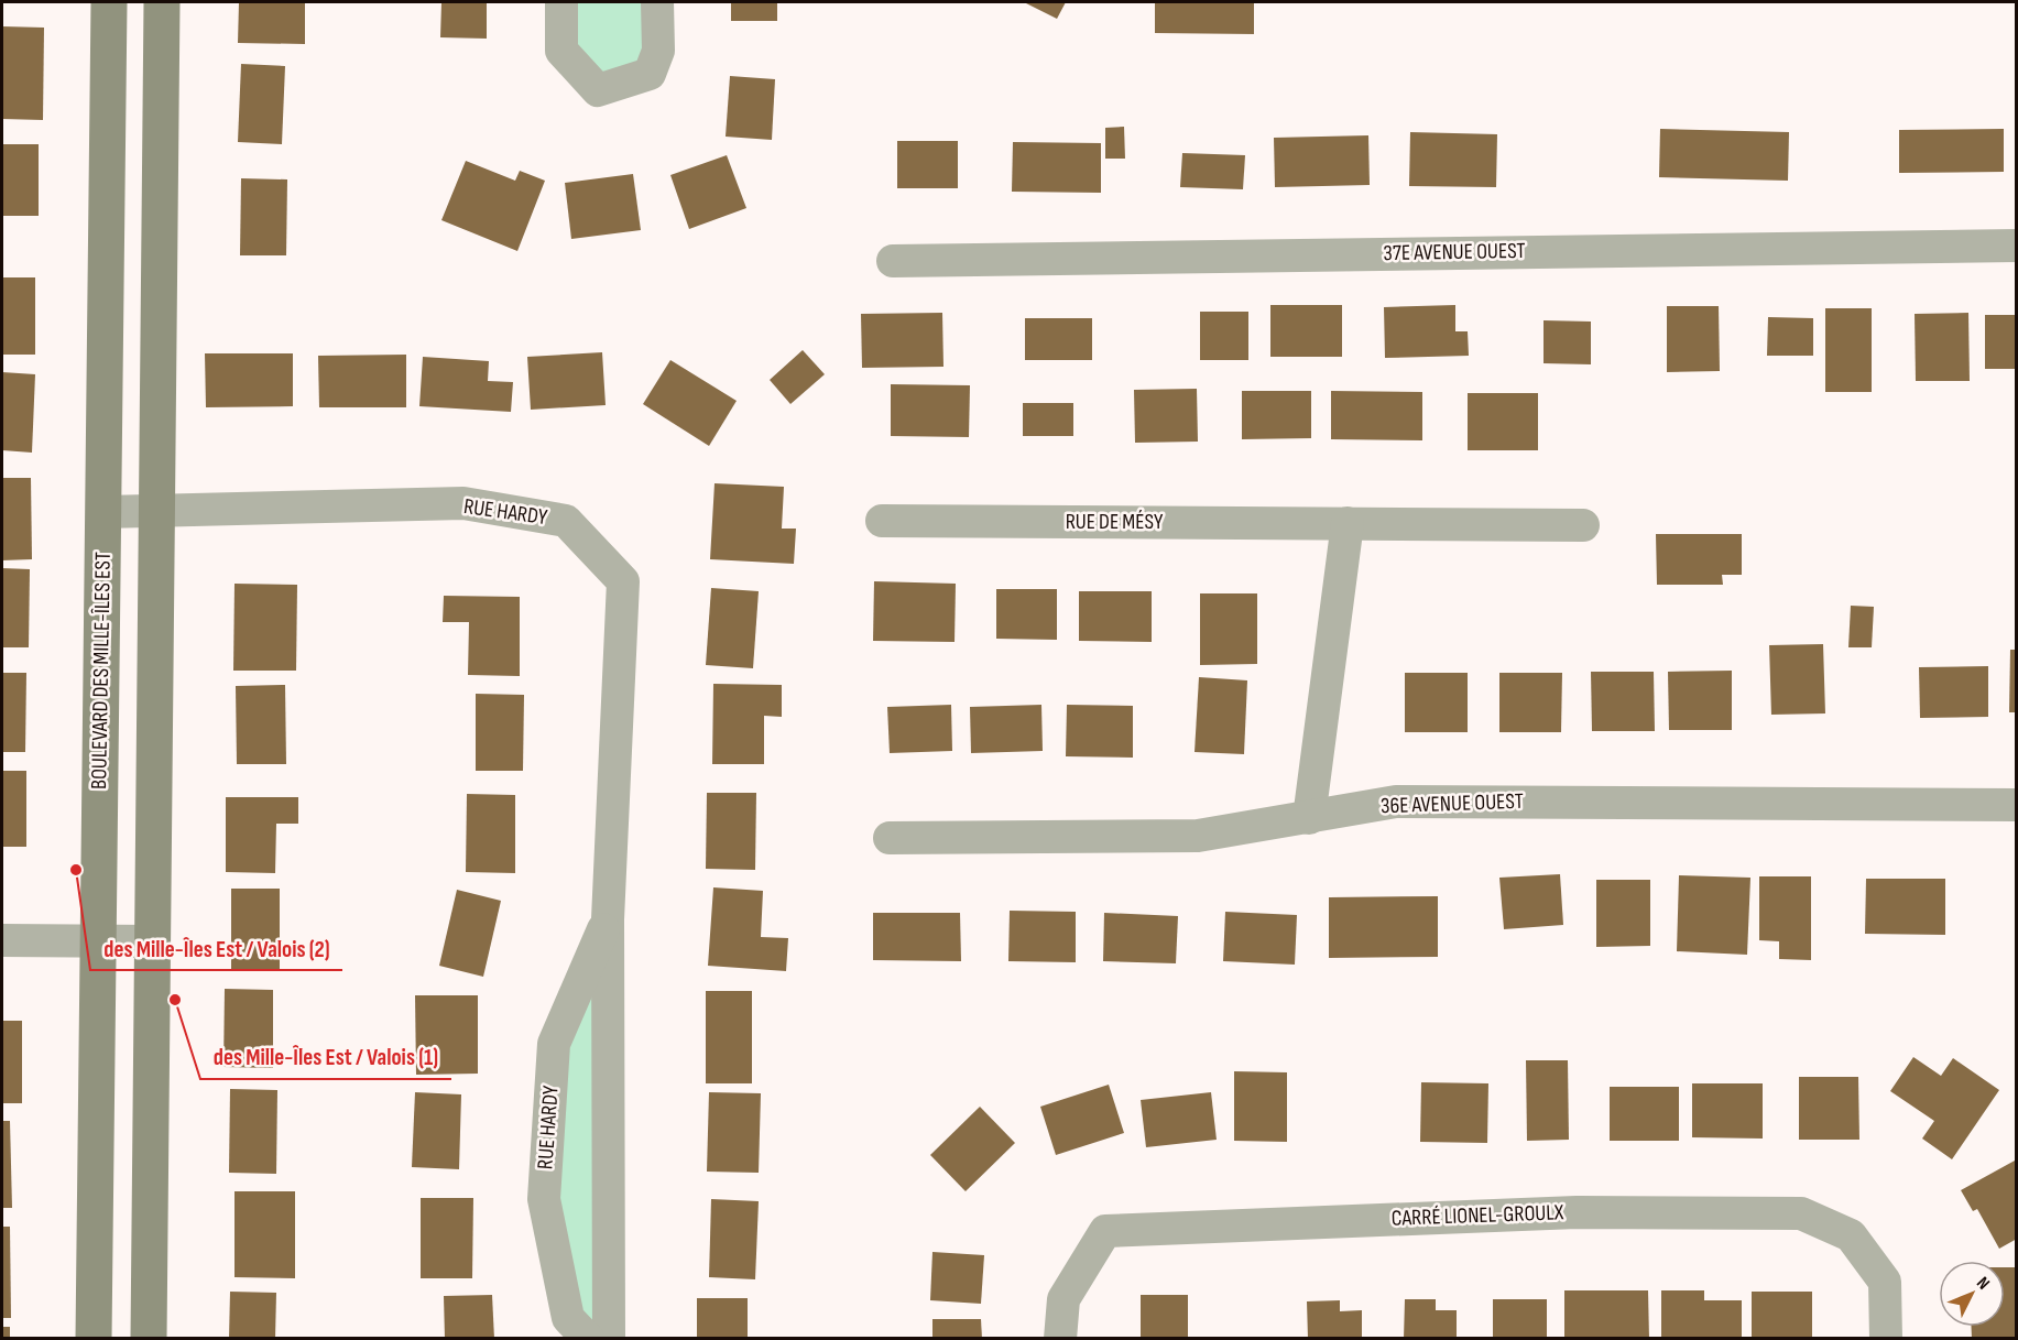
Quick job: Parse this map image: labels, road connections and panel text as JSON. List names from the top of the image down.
{
  "streets": {
    "street": [
      "37E AVENUE OUEST",
      "RUE HARDY",
      "RUE DE MÉSY",
      "BOULEVARD DES MILLE-ÎLES EST",
      "36E AVENUE OUEST",
      "CARRÉ LIONEL-GROULX"
    ]
  },
  "crossings": [
    ["RUE HARDY", "BOULEVARD DES MILLE-ÎLES EST"]
  ],
  "places": ["des Mille-Îles Est / Valois (2)", "des Mille-Îles Est / Valois (1)"],
  "north": "top right"
}
